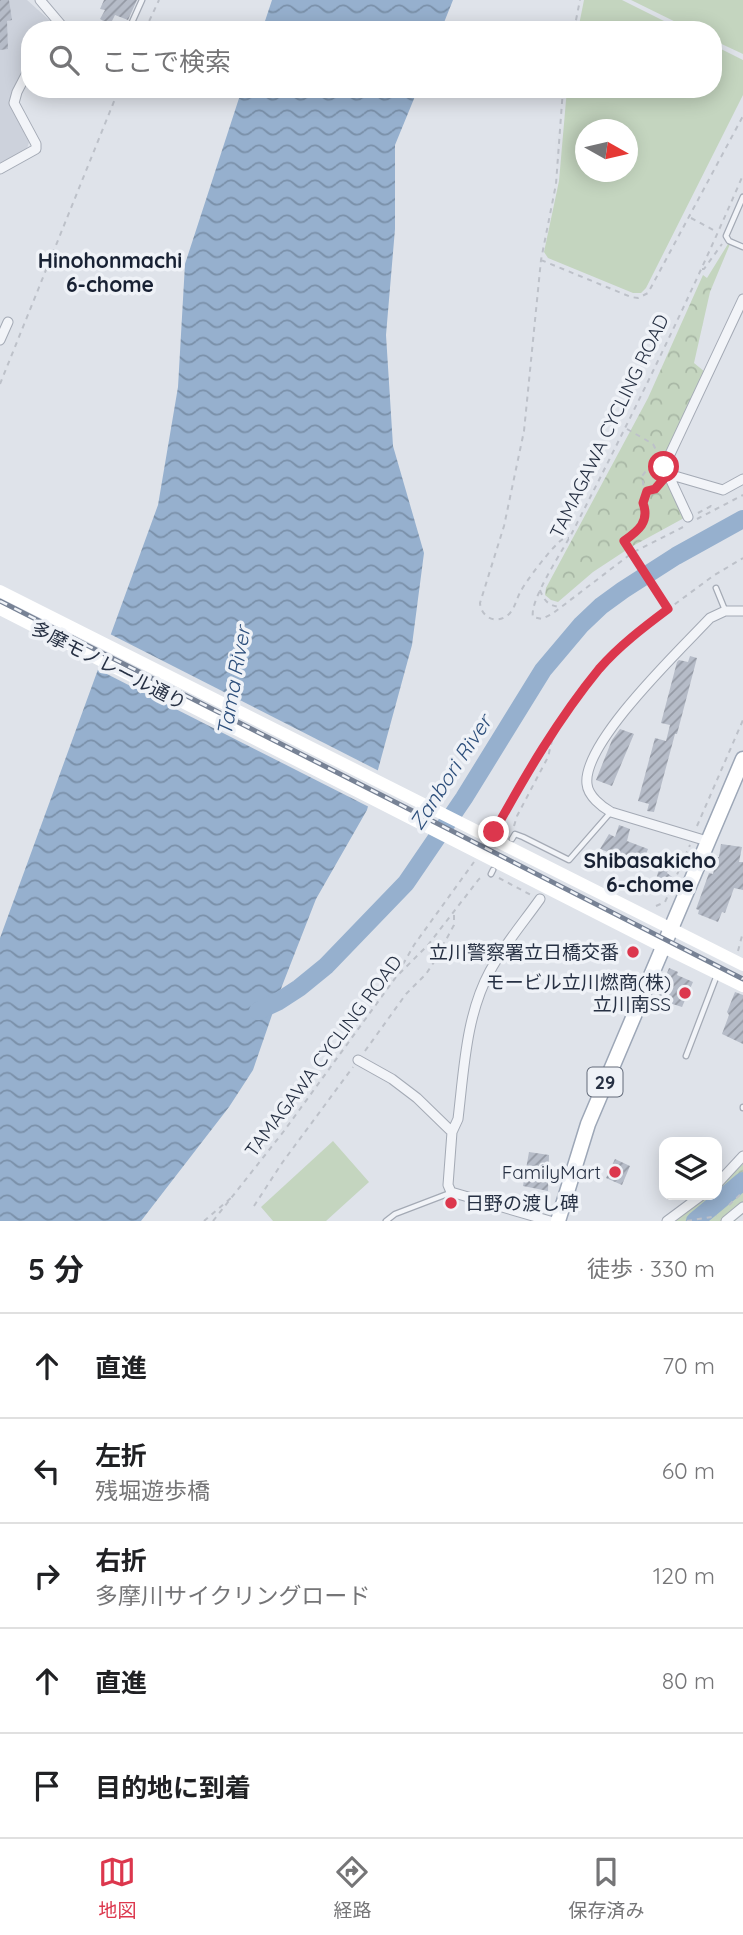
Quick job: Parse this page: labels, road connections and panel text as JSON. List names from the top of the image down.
{
  "streets": {
    "main road": ["多摩モノレール通り", "29"],
    "path": ["TAMAGAWA CYCLING ROAD"]
  },
  "crossings": [
    ["多摩モノレール通り", "29"]
  ],
  "districts": ["Hinohonmachi 6-chome", "Shibasakicho 6-chome"],
  "water": ["Tama River", "Zanbori River"],
  "places": [
    "立川警察署立日橋交番",
    "モービル立川燃商(株) 立川南SS",
    "FamilyMart",
    "日野の渡し碑"
  ],
  "north": "right",
  "page": {
    "search": "ここで検索",
    "heading": ["5 分", "徒歩 · 330 m"],
    "list": [
      ["直進", "70 m"],
      ["左折", "残堀遊歩橋", "60 m"],
      ["右折", "多摩川サイクリングロード", "120 m"],
      ["直進", "80 m"],
      "目的地に到着"
    ],
    "nav": ["地図", "経路", "保存済み"]
  }
}
